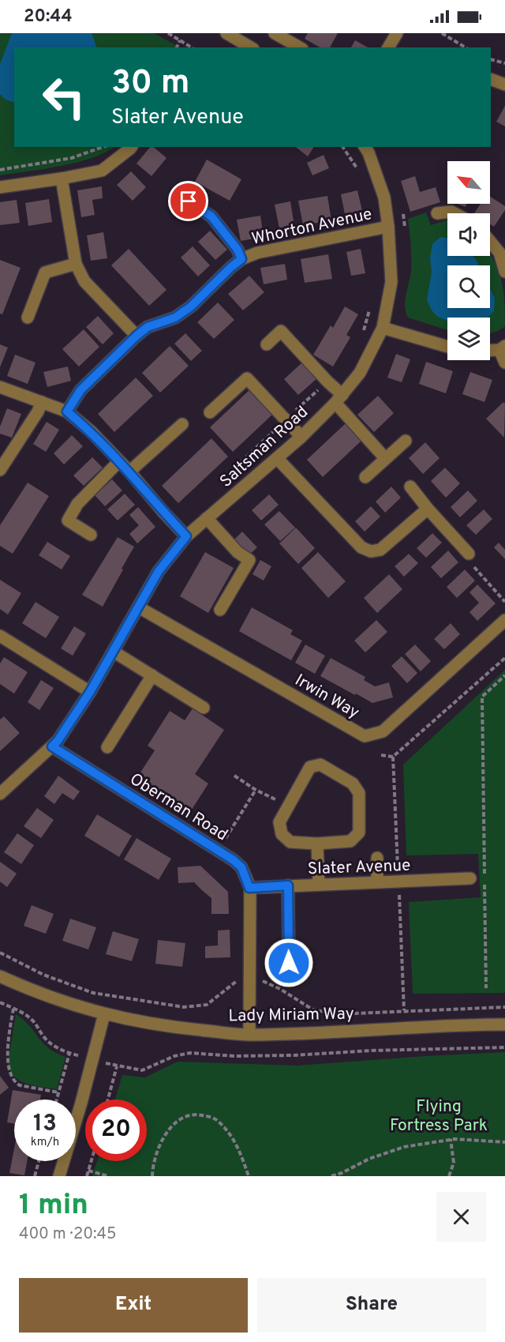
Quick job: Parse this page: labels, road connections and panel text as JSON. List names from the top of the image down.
{
  "streets": {
    "street": [
      "Whorton Avenue",
      "Saltsman Road",
      "Irwin Way",
      "Oberman Road",
      "Slater Avenue",
      "Lady Miriam Way"
    ]
  },
  "crossings": [
    ["Whorton Avenue", "Saltsman Road"],
    ["Saltsman Road", "Irwin Way"],
    ["Saltsman Road", "Oberman Road"],
    ["Oberman Road", "Slater Avenue"],
    ["Oberman Road", "Lady Miriam Way"]
  ],
  "parks": ["Flying Fortress Park"],
  "north": "top left",
  "page": {
    "status": "20:44",
    "turn": ["30 m", "Slater Avenue"],
    "speed": "13 km/h",
    "limit": "20",
    "heading": ["1 min", "400 m · 20:45"],
    "buttons": ["Exit", "Share"]
  }
}
